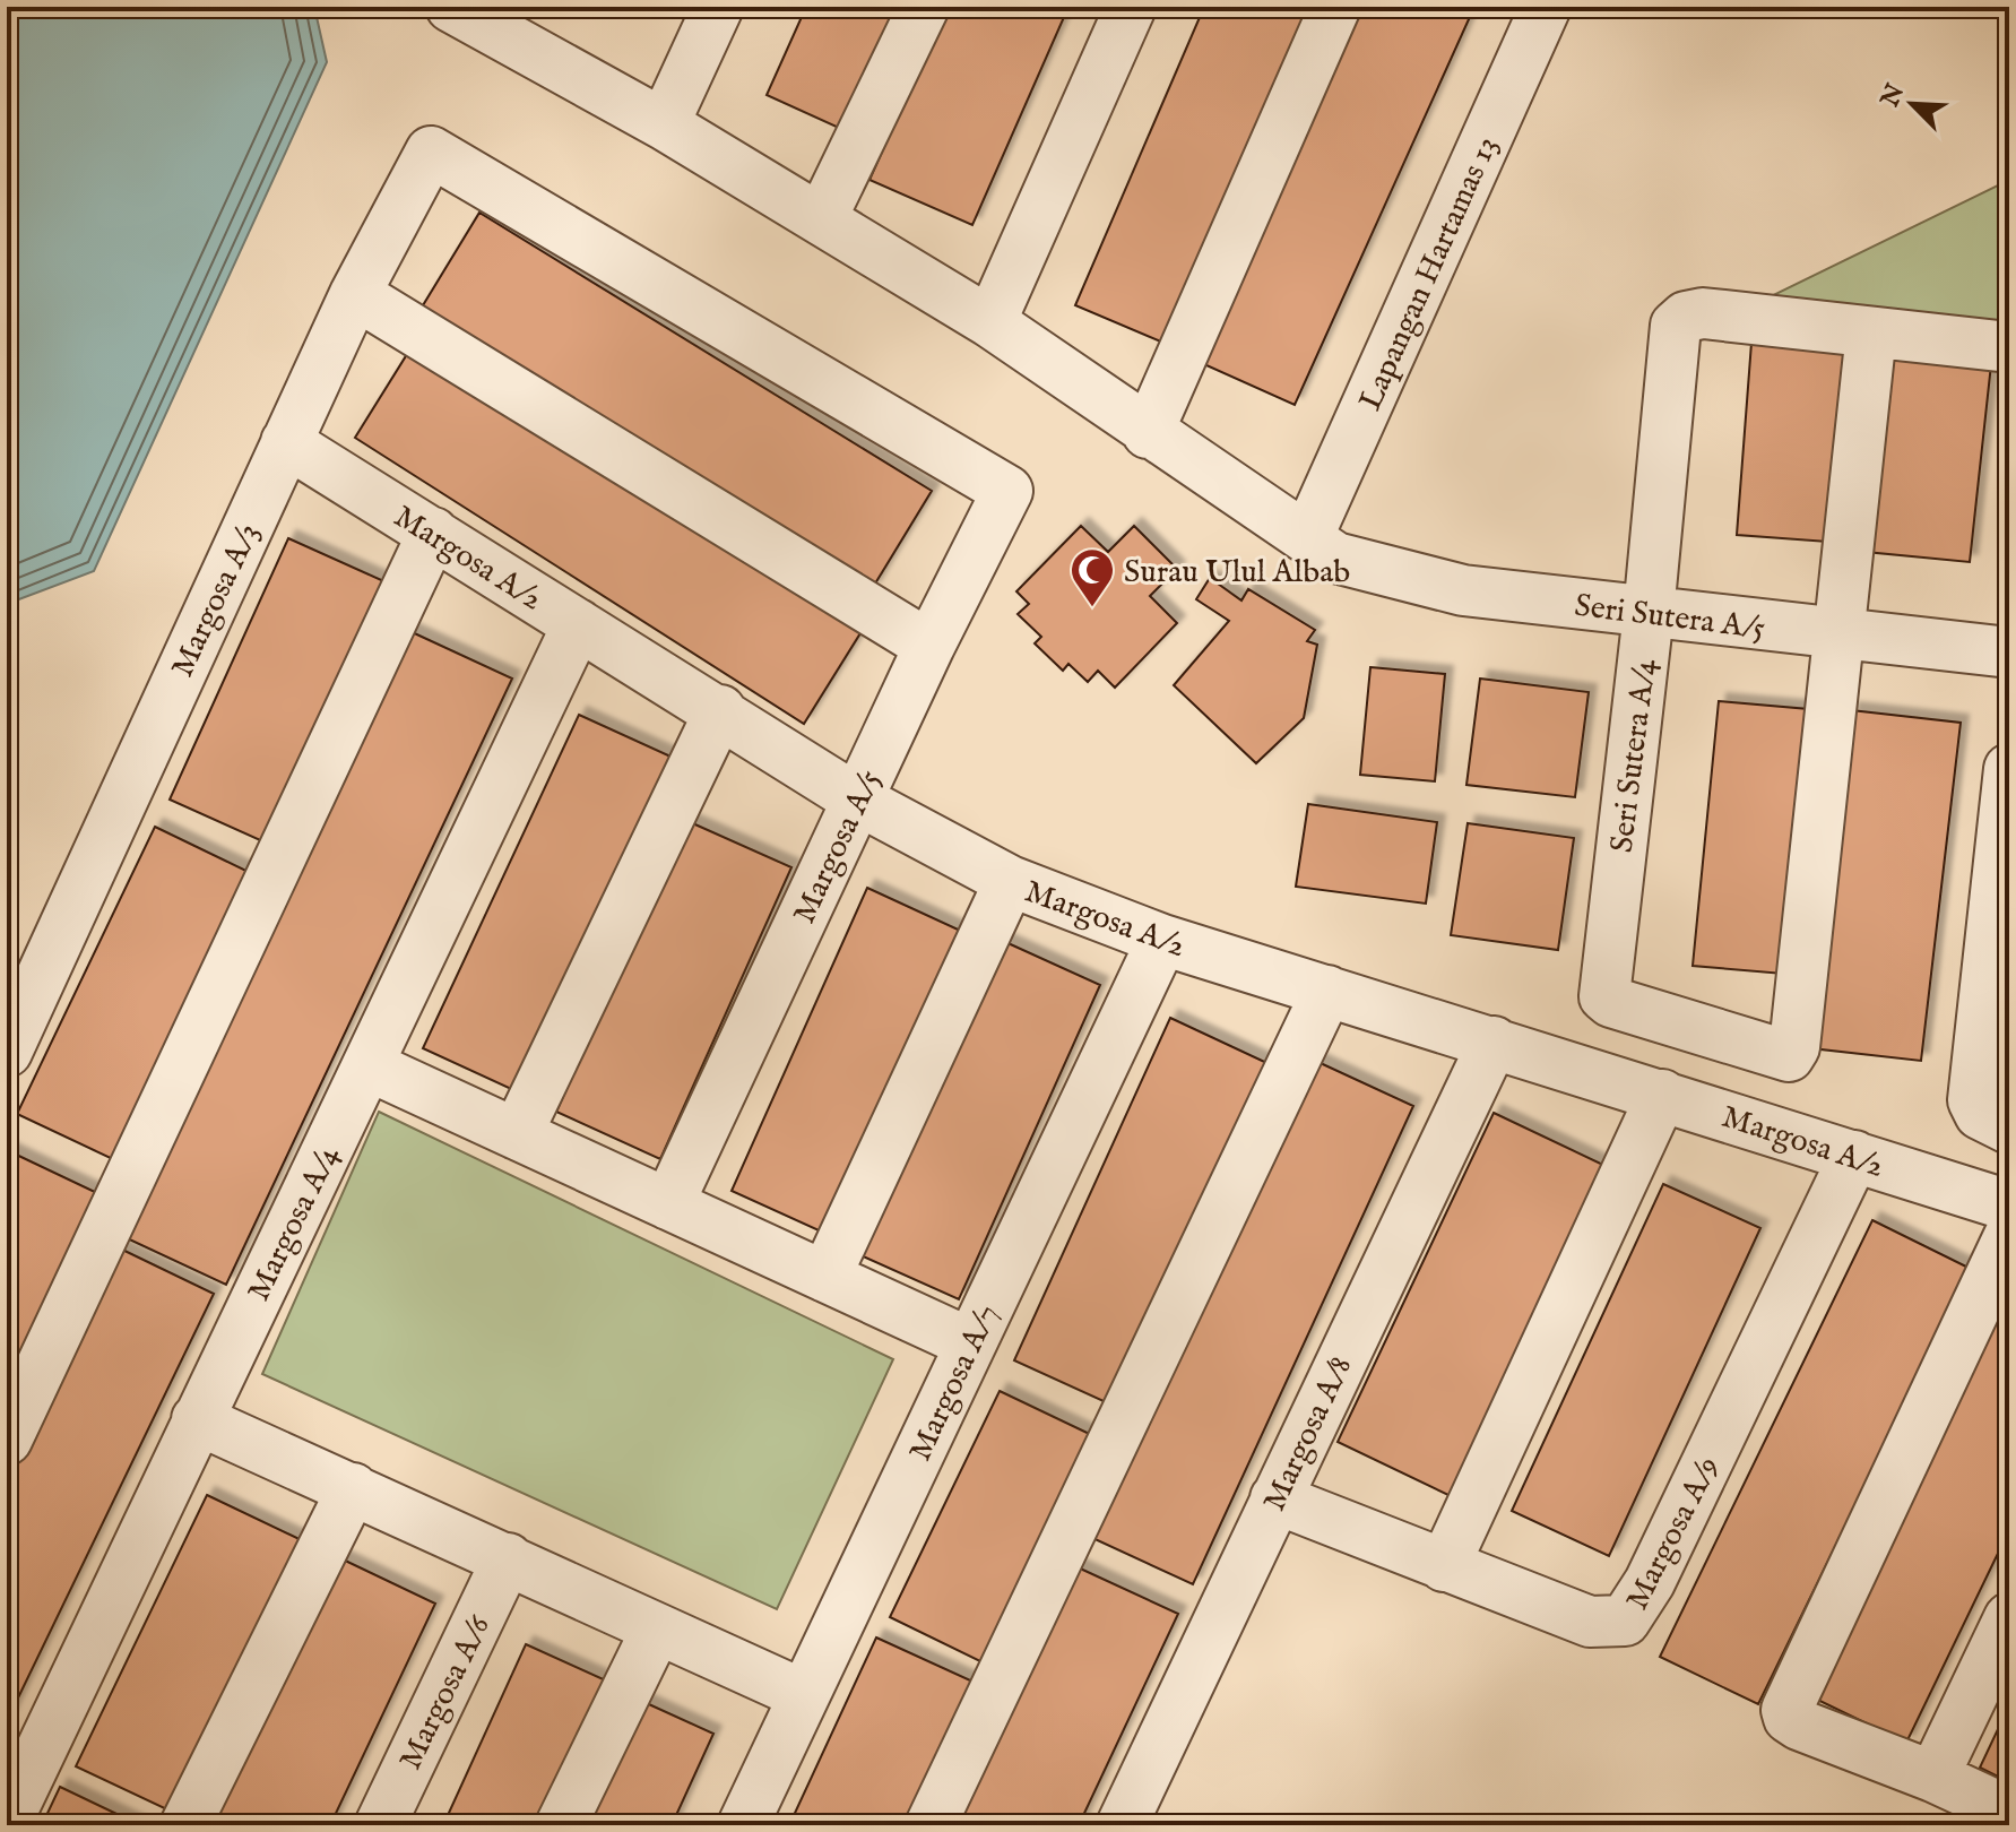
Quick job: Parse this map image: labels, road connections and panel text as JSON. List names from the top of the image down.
{
  "streets": {
    "street": [
      "Lapangan Hartamas 13",
      "Margosa A/2",
      "Margosa A/3",
      "Seri Sutera A/5",
      "Seri Sutera A/4",
      "Margosa A/5",
      "Margosa A/4",
      "Margosa A/7",
      "Margosa A/8",
      "Margosa A/9",
      "Margosa A/6"
    ]
  },
  "crossings": [
    ["Lapangan Hartamas 13", "Seri Sutera A/5"],
    ["Margosa A/2", "Margosa A/3"],
    ["Margosa A/2", "Margosa A/5"],
    ["Margosa A/2", "Margosa A/4"],
    ["Margosa A/2", "Margosa A/7"],
    ["Margosa A/2", "Margosa A/8"],
    ["Margosa A/2", "Margosa A/9"],
    ["Margosa A/3", "Margosa A/5"],
    ["Seri Sutera A/5", "Seri Sutera A/4"],
    ["Margosa A/8", "Margosa A/9"]
  ],
  "places": {
    "mosque": ["Surau Ulul Albab"]
  },
  "north": "top left"
}
